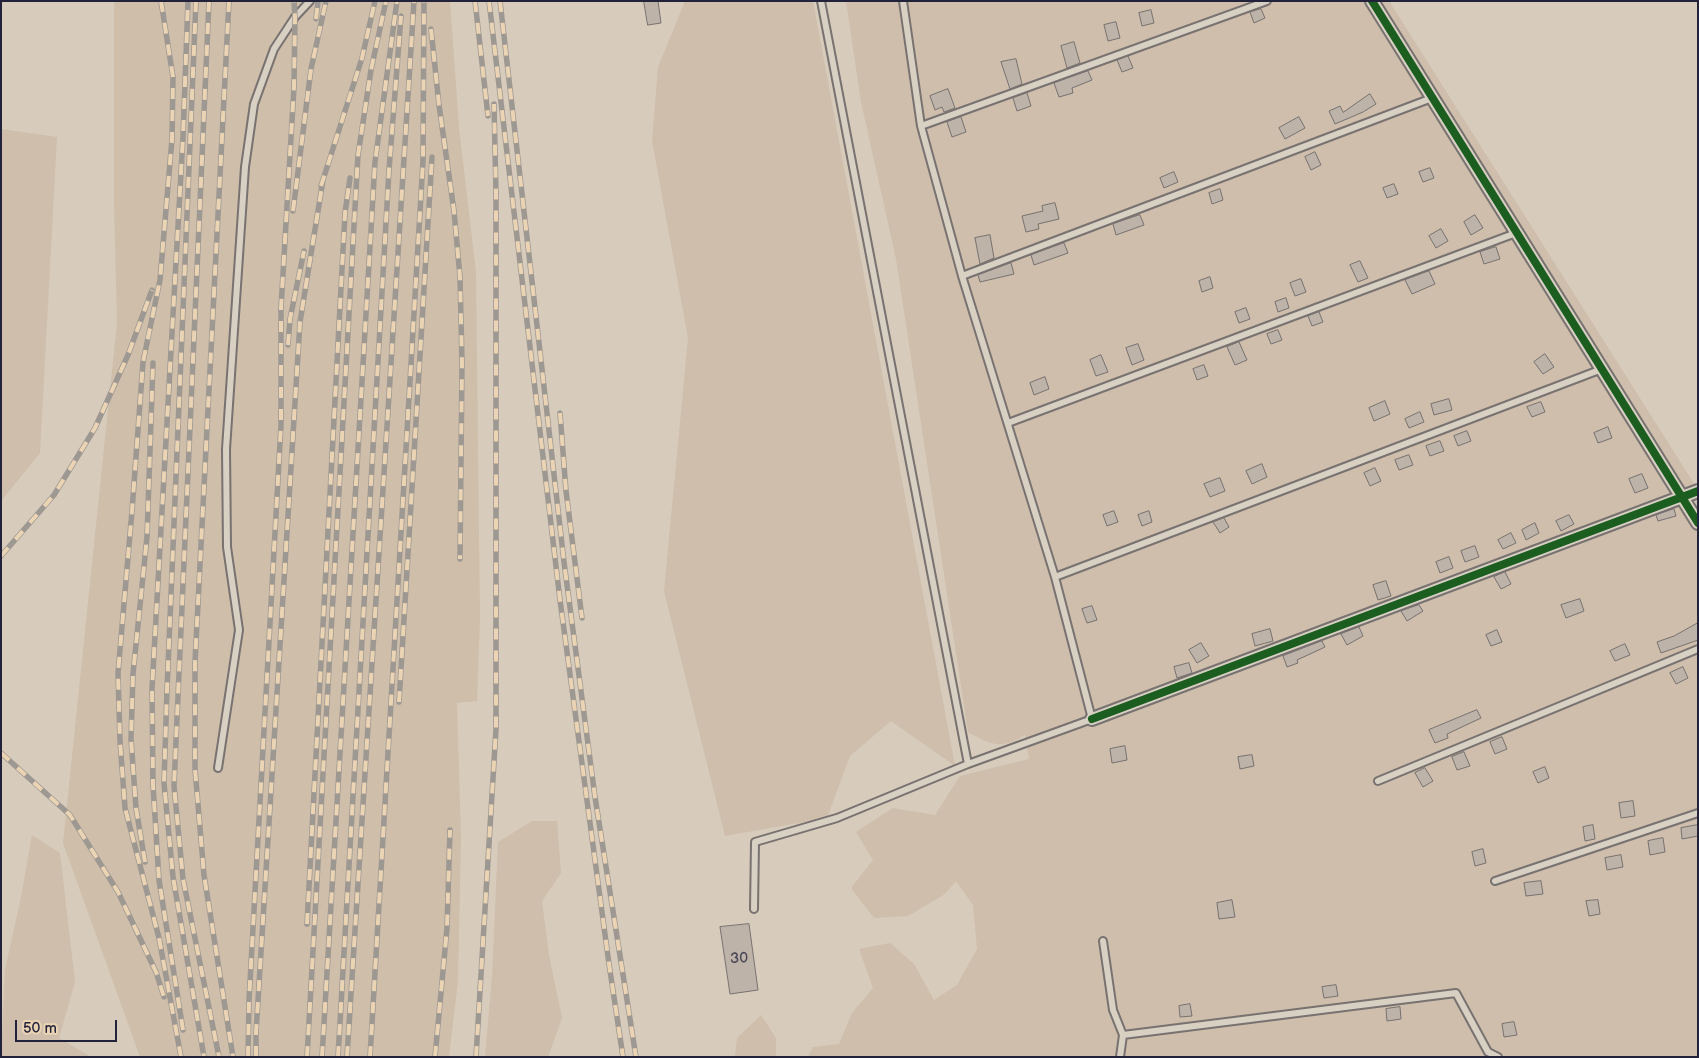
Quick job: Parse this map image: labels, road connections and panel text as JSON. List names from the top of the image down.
{
  "house_numbers": ["30"],
  "scale_bar": "50 m"
}
